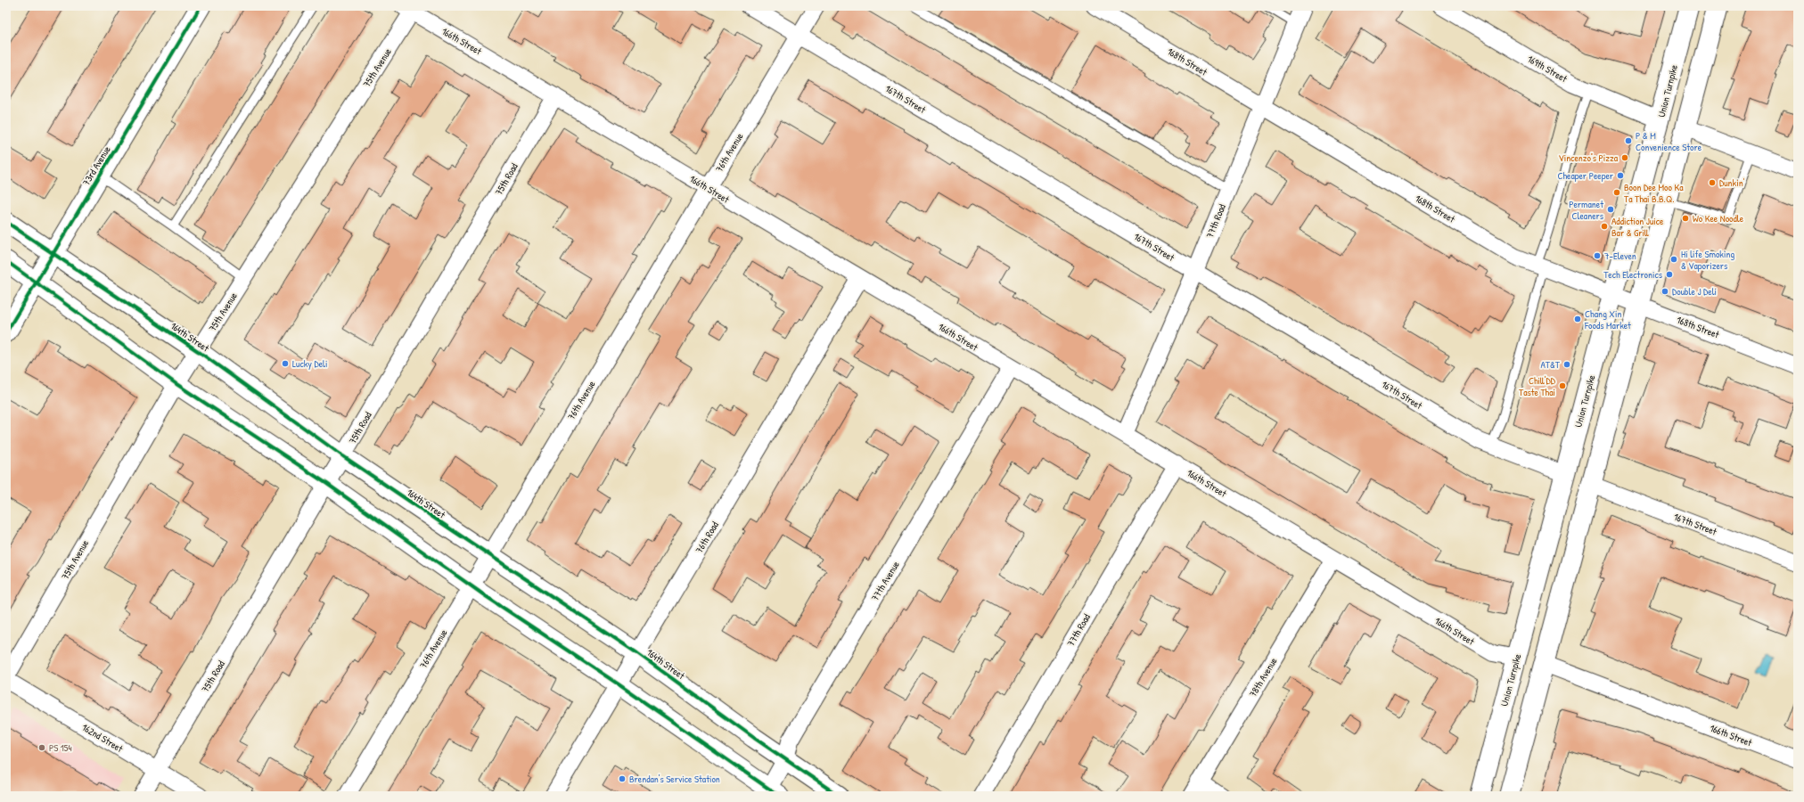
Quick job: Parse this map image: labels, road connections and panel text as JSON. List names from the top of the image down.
{
  "streets": {
    "street": [
      "166th Street",
      "168th Street",
      "75th Avenue",
      "169th Street",
      "Union Turnpike",
      "167th Street",
      "76th Avenue",
      "73rd Avenue",
      "75th Road",
      "77th Road",
      "164th Street",
      "76th Road",
      "77th Avenue",
      "78th Avenue",
      "162nd Street"
    ]
  },
  "crossings": [
    ["166th Street", "75th Avenue"],
    ["166th Street", "Union Turnpike"],
    ["166th Street", "76th Avenue"],
    ["166th Street", "75th Road"],
    ["166th Street", "77th Road"],
    ["166th Street", "76th Road"],
    ["166th Street", "77th Avenue"],
    ["166th Street", "78th Avenue"],
    ["168th Street", "Union Turnpike"],
    ["168th Street", "77th Road"],
    ["75th Avenue", "164th Street"],
    ["169th Street", "Union Turnpike"],
    ["Union Turnpike", "167th Street"],
    ["167th Street", "76th Avenue"],
    ["167th Street", "77th Road"],
    ["76th Avenue", "164th Street"],
    ["73rd Avenue", "164th Street"],
    ["75th Road", "164th Street"],
    ["75th Road", "162nd Street"],
    ["164th Street", "76th Road"],
    ["164th Street", "77th Avenue"]
  ],
  "places": [
    "P & M Convenience Store",
    "Vincenzo's Pizza",
    "Cheaper Peeper",
    "Dunkin'",
    "Boon Dee Moo Ka Ta Thai B.B.Q.",
    "Permanet Cleaners",
    "Wo Kee Noodle",
    "Addiction Juice Bar & Grill",
    "7-Eleven",
    "Hi life Smoking & Vaporizers",
    "Tech Electronics",
    "Double J Deli",
    "Chang Xin Foods Market",
    "Lucky Deli",
    "AT&T",
    "Chill'DD Taste Thai",
    "PS 154",
    "Brendan's Service Station"
  ]
}
